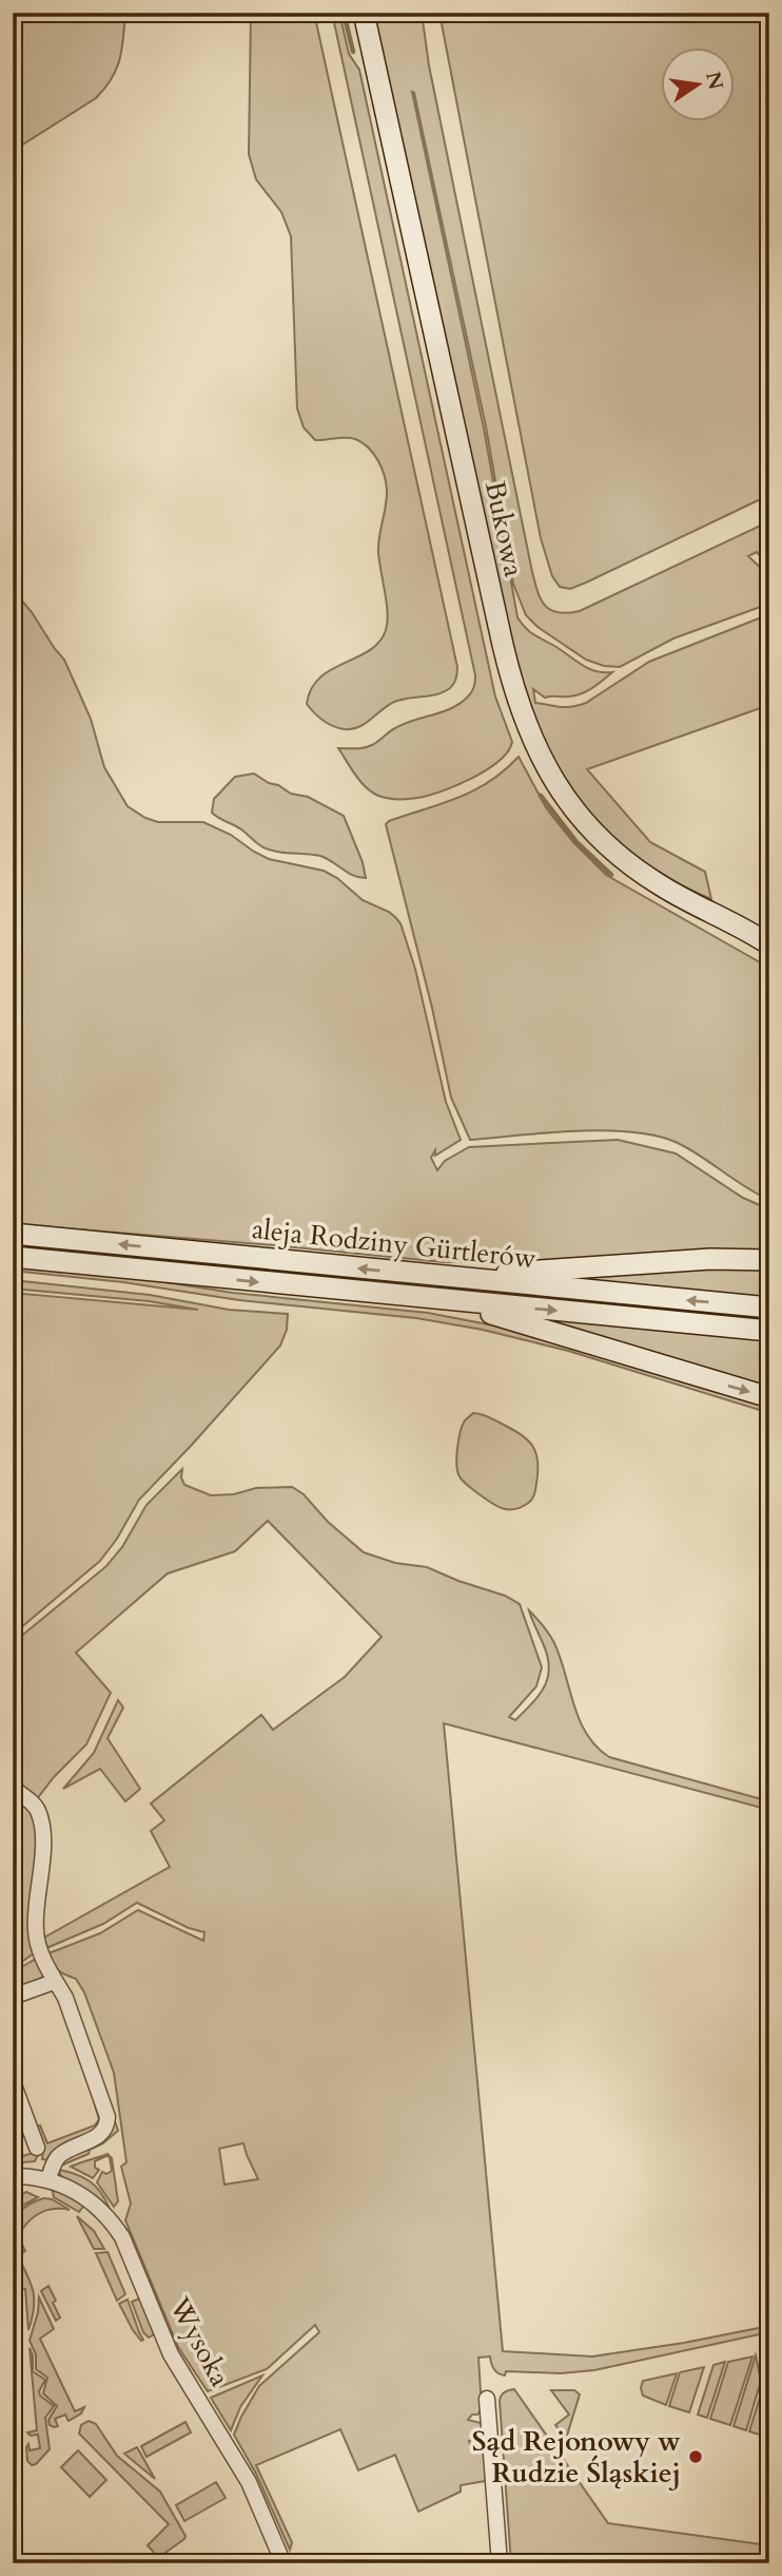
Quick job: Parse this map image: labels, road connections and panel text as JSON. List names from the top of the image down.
{
  "streets": {
    "main road": ["Bukowa", "aleja Rodziny Gürtlerów"],
    "street": ["Wysoka"]
  },
  "places": ["Sąd Rejonowy w Rudzie Śląskiej"],
  "north": "right"
}
